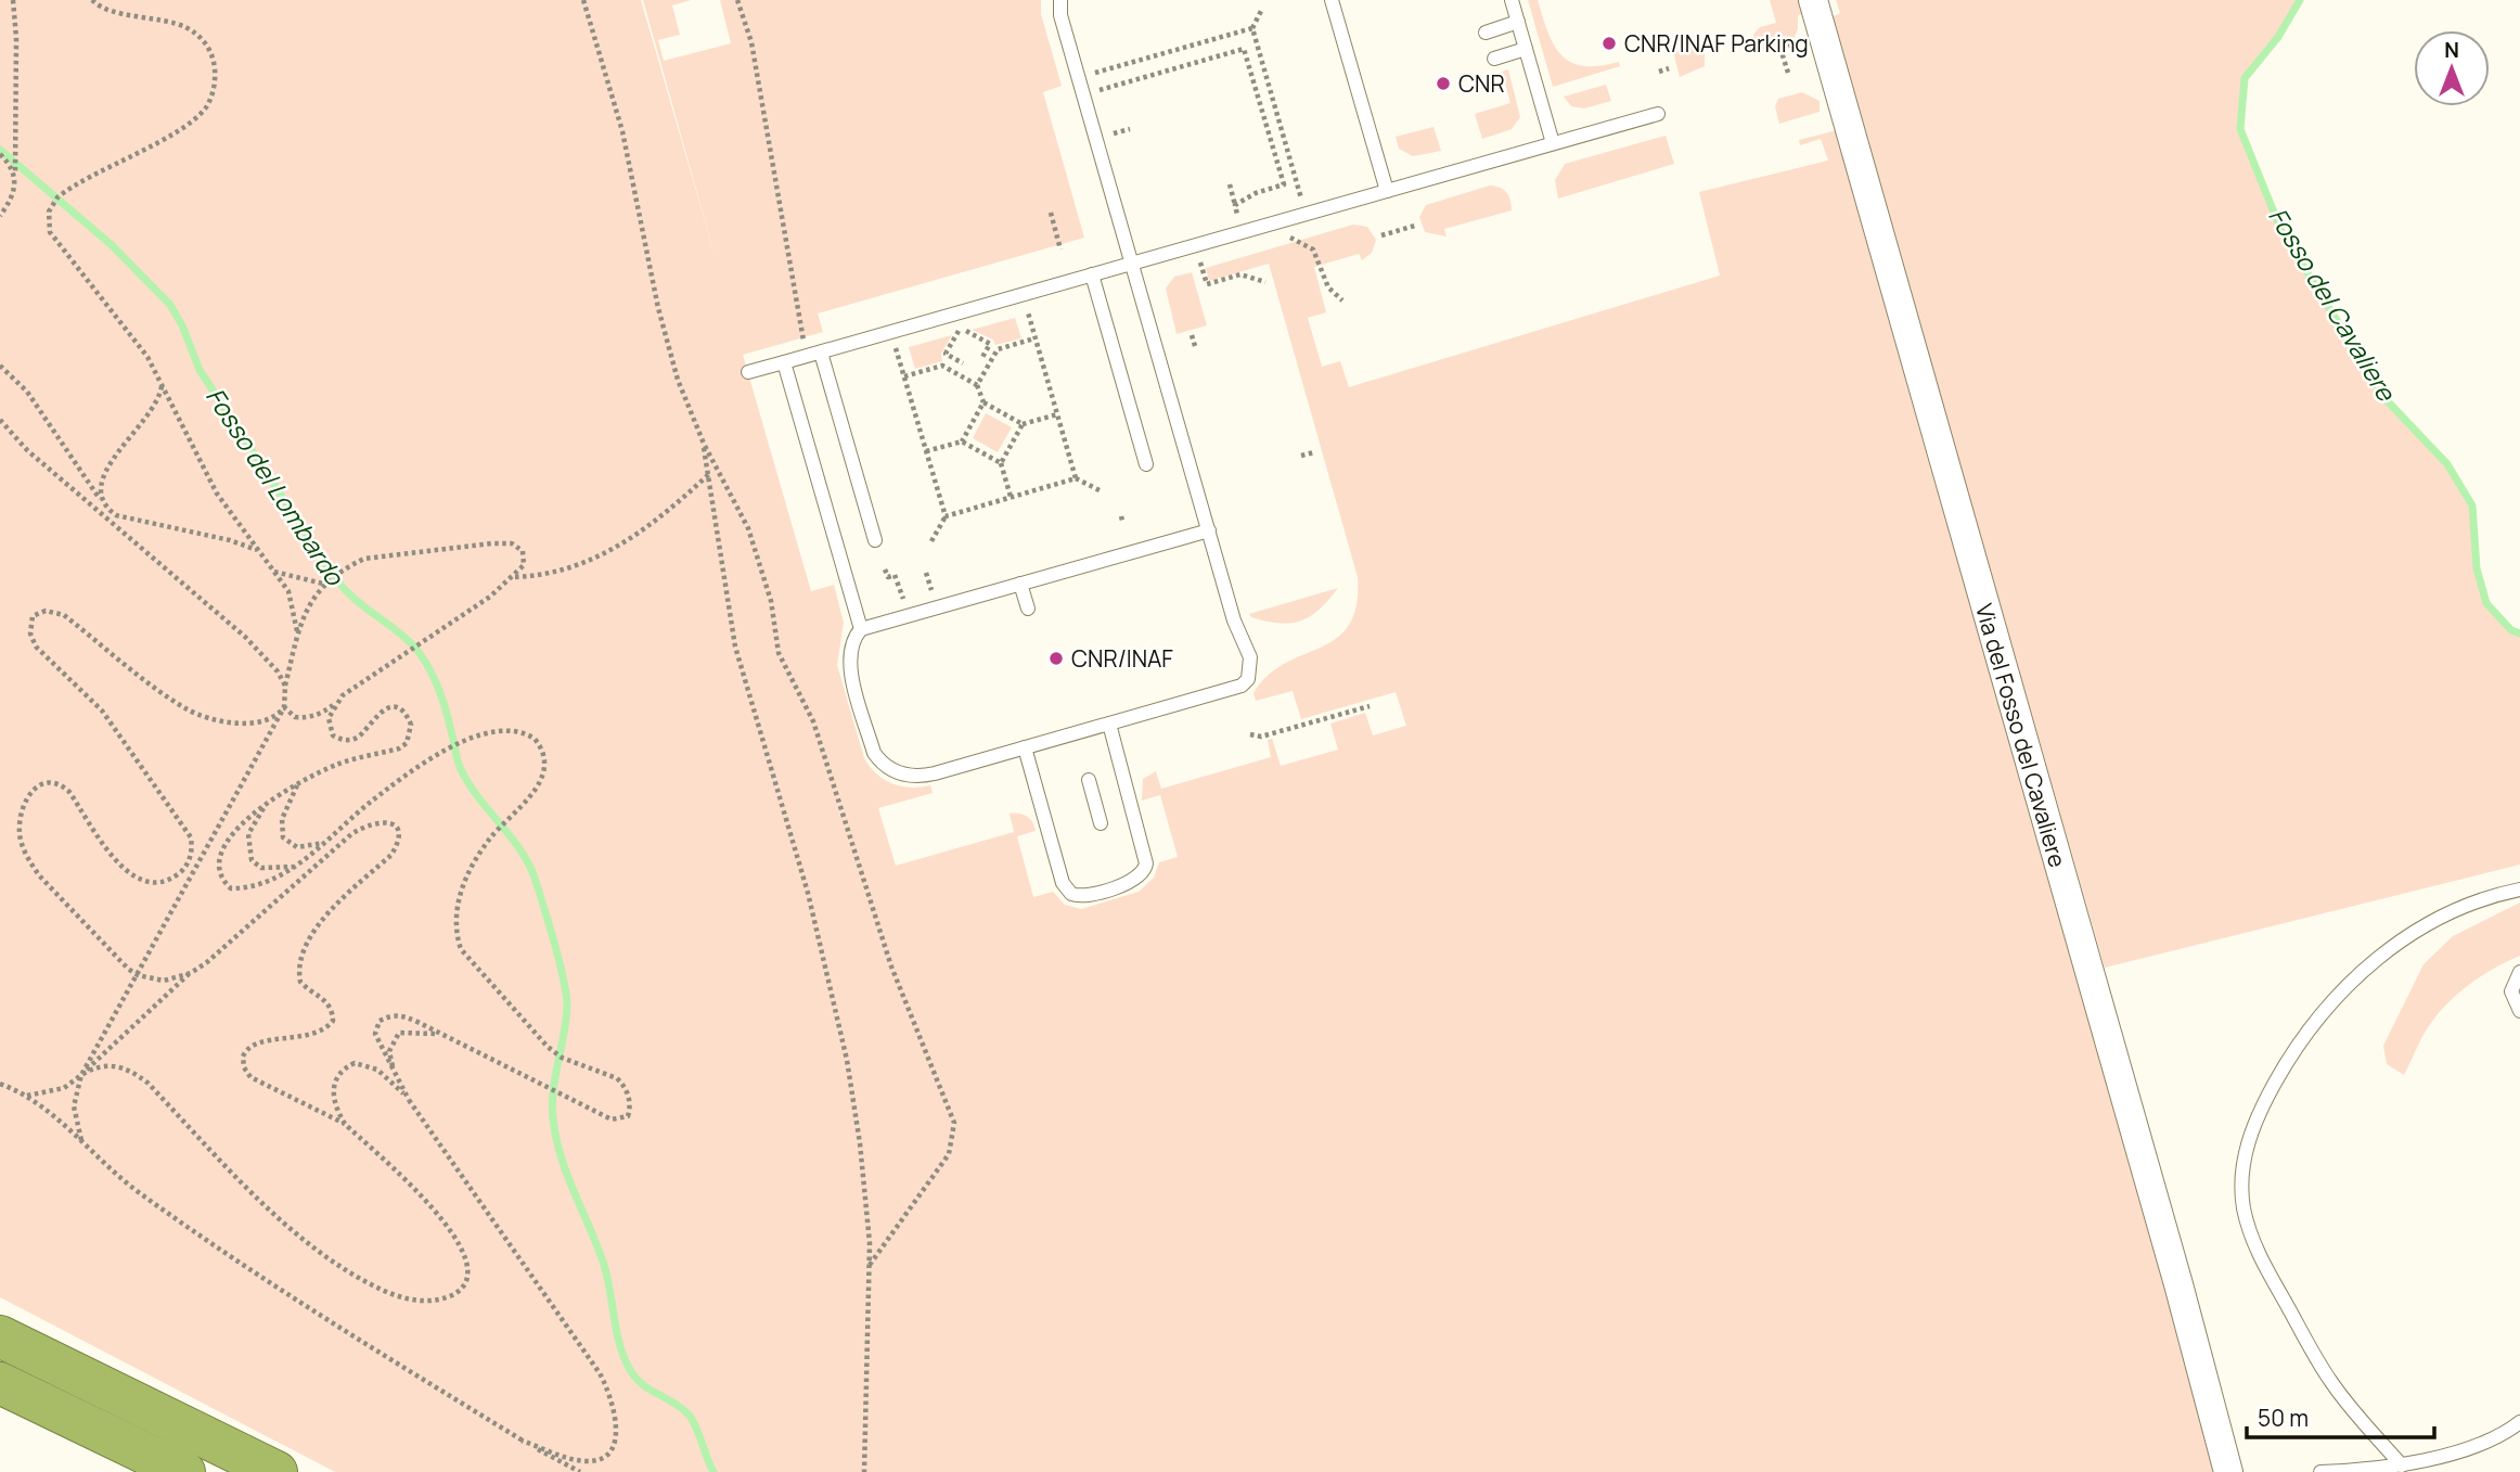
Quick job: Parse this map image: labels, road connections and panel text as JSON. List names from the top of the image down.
{
  "streets": {
    "street": ["Via del Fosso del Cavaliere"]
  },
  "water": ["Fosso del Cavaliere", "Fosso del Lombardo"],
  "places": ["CNR/INAF Parking", "CNR", "CNR/INAF"],
  "scale_bar": "50 m",
  "north": "top"
}
